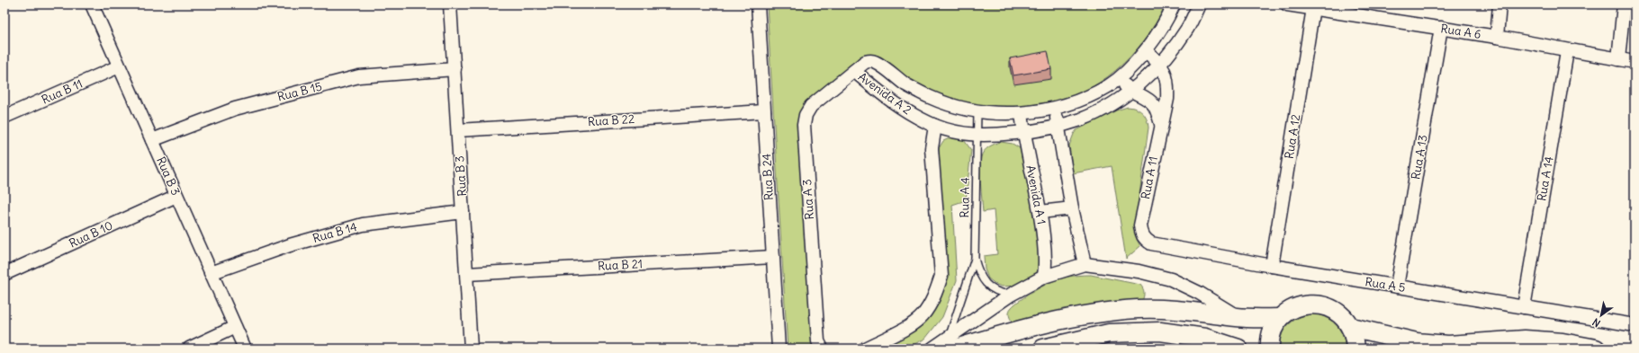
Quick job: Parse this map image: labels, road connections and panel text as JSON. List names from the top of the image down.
{
  "streets": {
    "street": [
      "Rua A 6",
      "Rua B 11",
      "Rua B 15",
      "Avenida A 2",
      "Rua B 22",
      "Rua A 12",
      "Rua A 13",
      "Rua B 3",
      "Rua B 24",
      "Rua A 11",
      "Rua A 14",
      "Avenida A 1",
      "Rua A 3",
      "Rua B 14",
      "Rua B 10",
      "Rua B 21",
      "Rua A 5"
    ],
    "lane": ["Rua A 4"]
  },
  "crossings": [
    ["Rua A 6", "Rua A 12"],
    ["Rua A 6", "Rua A 13"],
    ["Rua A 6", "Rua A 14"],
    ["Rua B 11", "Rua B 3"],
    ["Rua B 15", "Rua B 3"],
    ["Avenida A 2", "Rua A 11"],
    ["Avenida A 2", "Avenida A 1"],
    ["Avenida A 2", "Rua A 4"],
    ["Avenida A 2", "Rua A 3"],
    ["Rua B 22", "Rua B 3"],
    ["Rua B 22", "Rua B 24"],
    ["Rua A 12", "Rua A 5"],
    ["Rua A 13", "Rua A 5"],
    ["Rua B 3", "Rua B 14"],
    ["Rua B 3", "Rua B 10"],
    ["Rua B 3", "Rua B 21"],
    ["Rua B 24", "Rua B 21"],
    ["Rua A 11", "Rua A 5"],
    ["Rua A 14", "Rua A 5"]
  ],
  "north": "bottom left"
}
